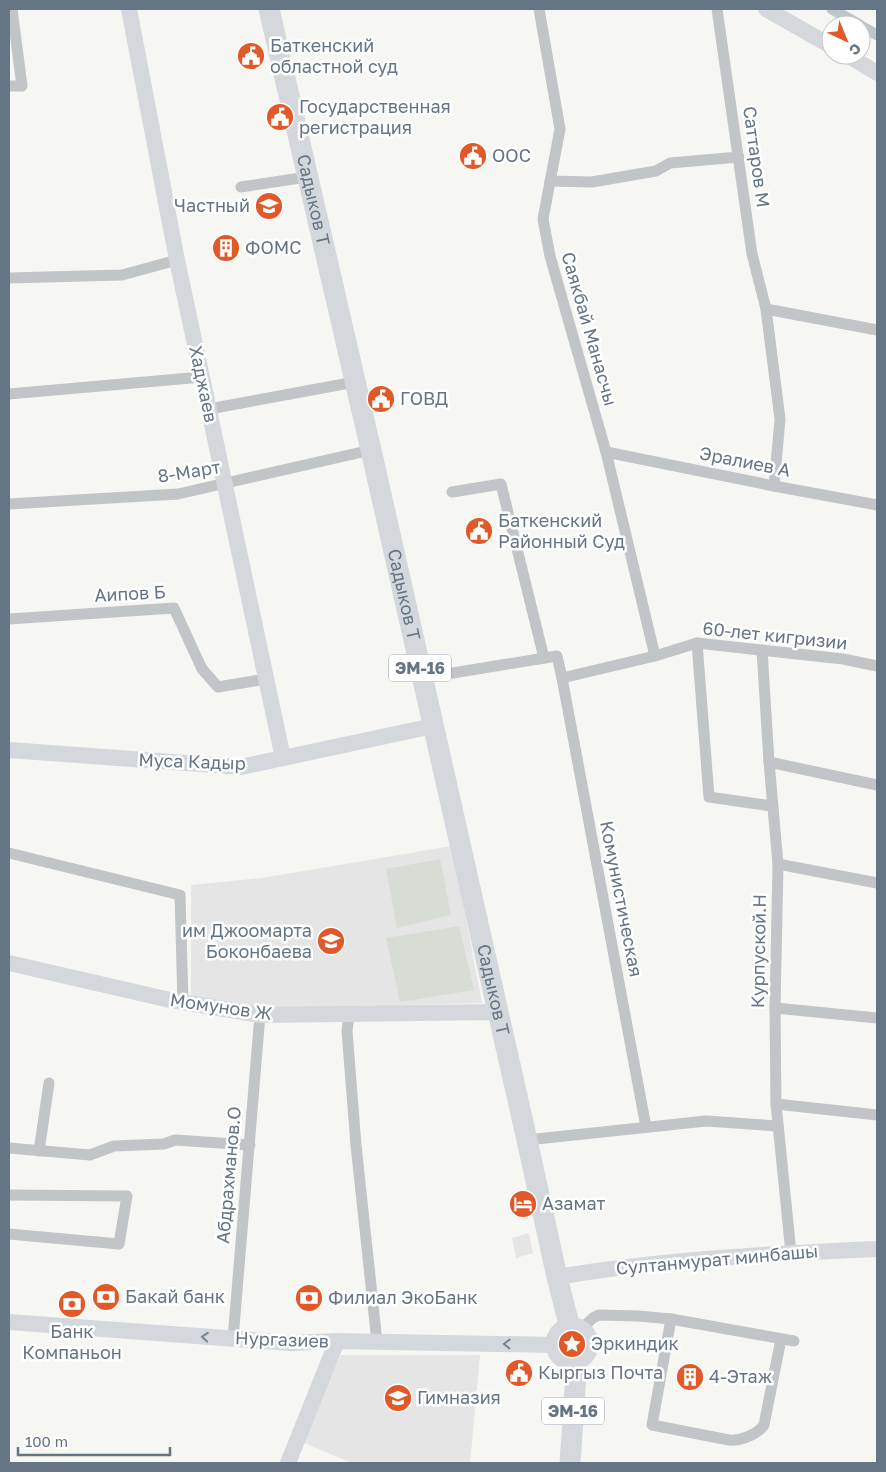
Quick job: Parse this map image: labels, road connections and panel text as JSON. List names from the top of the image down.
{
  "streets": {
    "highway": ["Садыков Т", "ЭМ-16"],
    "street": [
      "Саттаров М",
      "Саякбай Манасчы",
      "Хаджаев",
      "Эралиев А",
      "8-Март",
      "Аипов Б",
      "60-лет кигризии",
      "Муса Кадыр",
      "Комунистическая",
      "Курпуской.Н",
      "Момунов Ж",
      "Абдрахманов.О",
      "Султанмурат минбашы",
      "Нургазиев"
    ]
  },
  "crossings": [
    ["Саттаров М", "Эралиев А"],
    ["Садыков Т", "8-Март"],
    ["Садыков Т", "ЭМ-16"],
    ["Садыков Т", "Муса Кадыр"],
    ["Садыков Т", "Момунов Ж"],
    ["Садыков Т", "Султанмурат минбашы"],
    ["Садыков Т", "Нургазиев"],
    ["Саякбай Манасчы", "Эралиев А"],
    ["Саякбай Манасчы", "60-лет кигризии"],
    ["Хаджаев", "8-Март"],
    ["Хаджаев", "Аипов Б"],
    ["Хаджаев", "Муса Кадыр"],
    ["60-лет кигризии", "Комунистическая"],
    ["60-лет кигризии", "Курпуской.Н"],
    ["ЭМ-16", "Нургазиев"],
    ["Курпуской.Н", "Султанмурат минбашы"],
    ["Момунов Ж", "Абдрахманов.О"],
    ["Абдрахманов.О", "Нургазиев"]
  ],
  "one_way": ["Нургазиев"],
  "places": {
    "public building": [
      "Баткенский областной суд",
      "Государственная регистрация",
      "ООС",
      "ГОВД",
      "Баткенский Районный Суд",
      "Кыргыз Почта"
    ],
    "school or university": ["Частный", "им Джоомарта Боконбаева", "Гимназия"],
    "building": ["ФОМС", "4-Этаж"],
    "hotel": ["Азамат"],
    "bank": ["Бакай банк", "Филиал ЭкоБанк", "Банк Компаньон"],
    "place": ["Эркиндик"]
  },
  "scale_bar": "100 m",
  "north": "bottom right"
}
